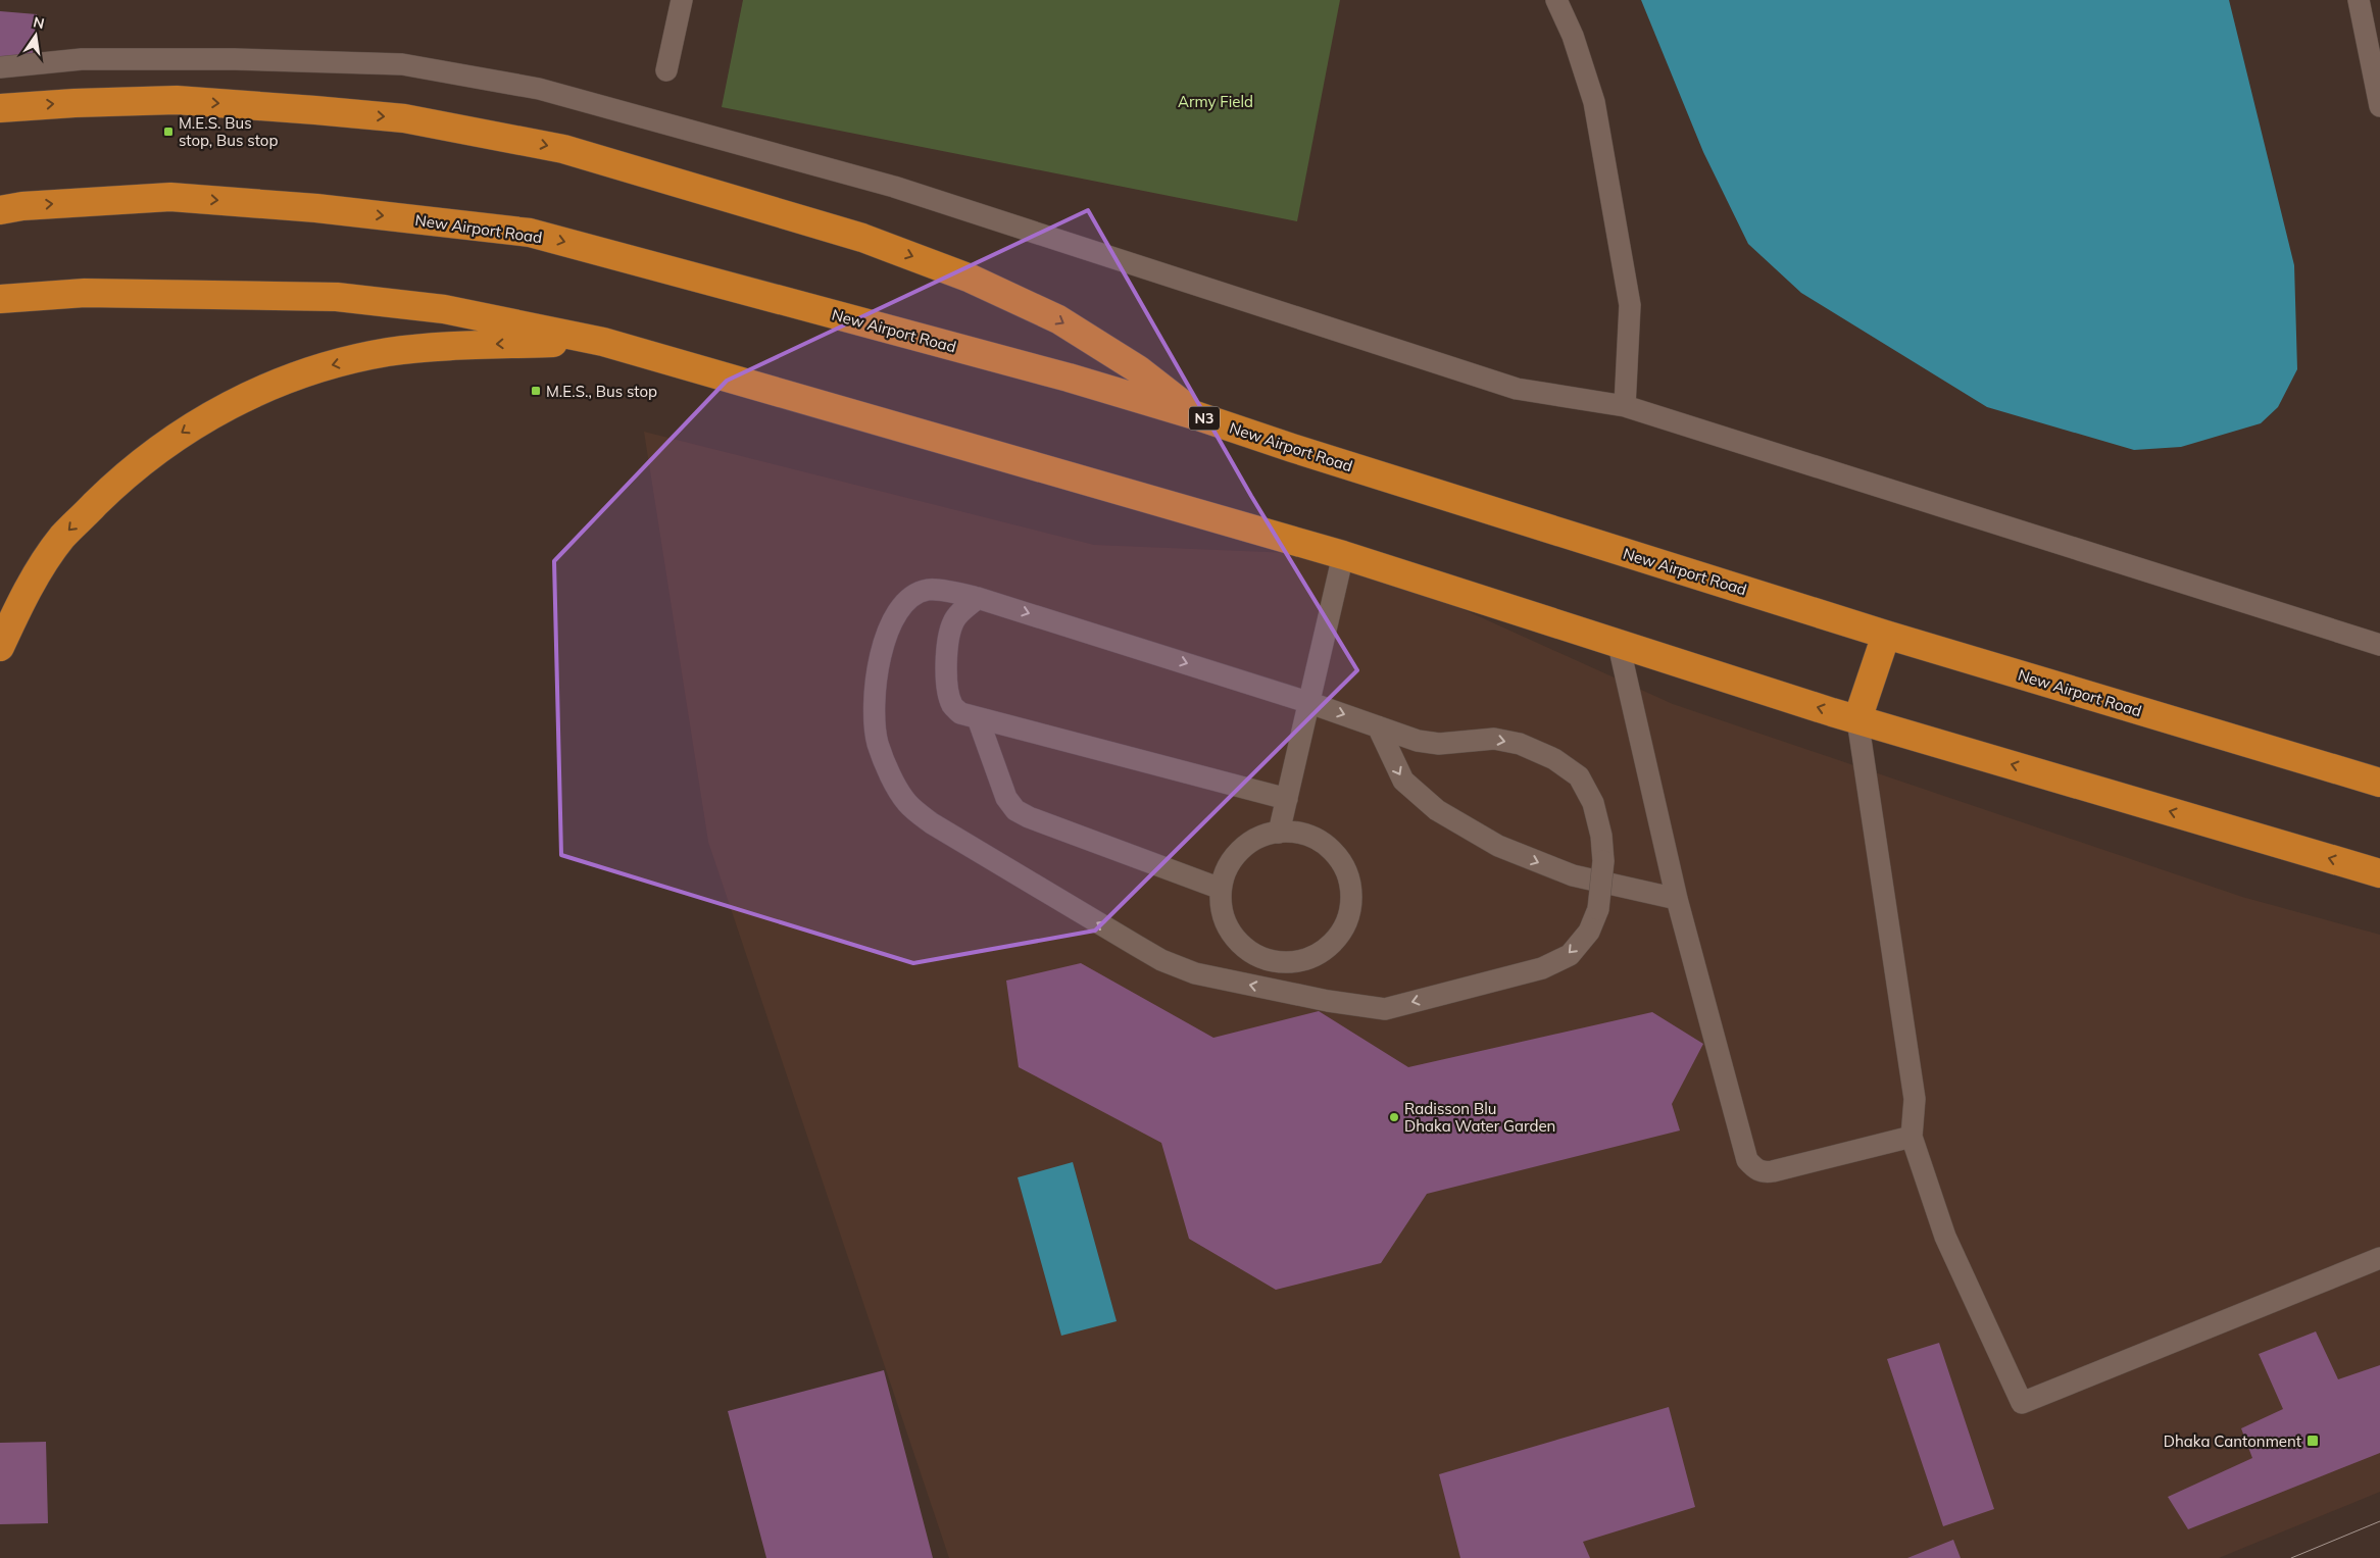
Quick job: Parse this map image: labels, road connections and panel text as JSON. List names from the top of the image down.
{
  "streets": {
    "highway": ["New Airport Road", "N3"]
  },
  "parks": ["Army Field"],
  "places": {
    "transit": ["M.E.S. Bus stop, Bus stop", "M.E.S., Bus stop", "Dhaka Cantonment"],
    "other": ["Radisson Blu Dhaka Water Garden"]
  },
  "north": "top"
}
